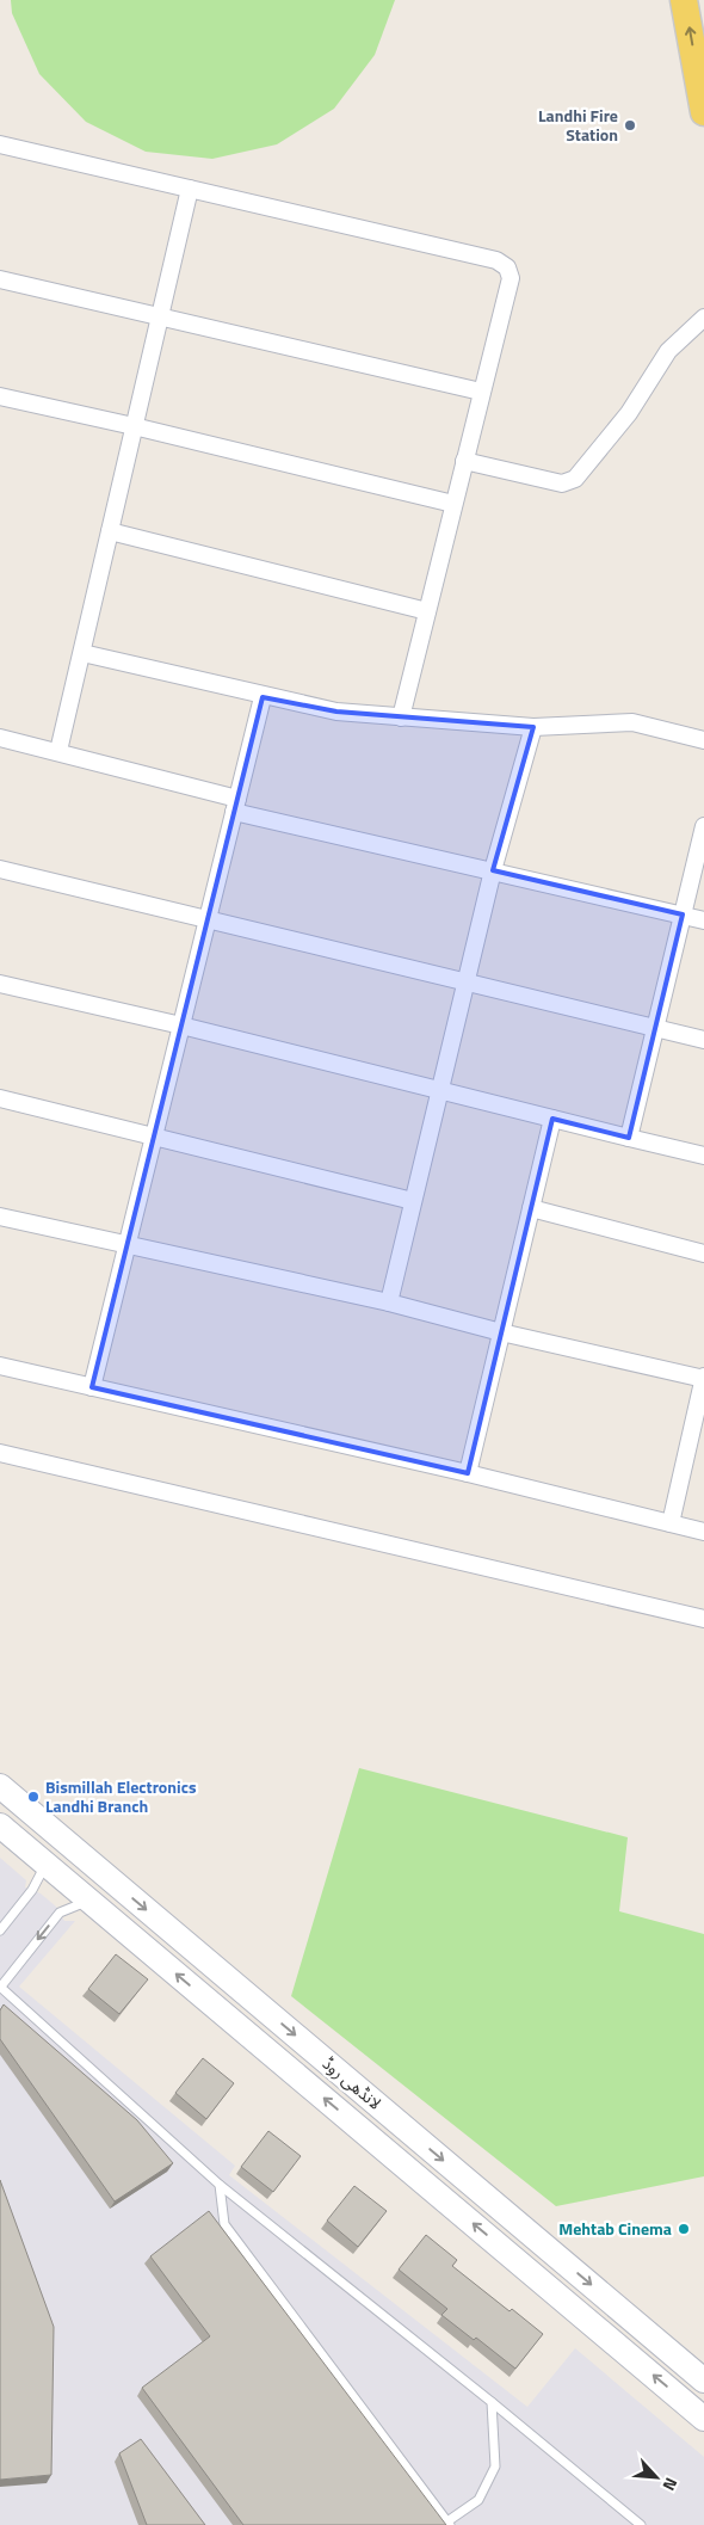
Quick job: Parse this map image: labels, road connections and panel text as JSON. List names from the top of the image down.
{
  "streets": {
    "main road": ["لانڈھی روڈ"]
  },
  "places": ["Landhi Fire Station", "Bismillah Electronics Landhi Branch", "Mehtab Cinema"],
  "north": "bottom right"
}
